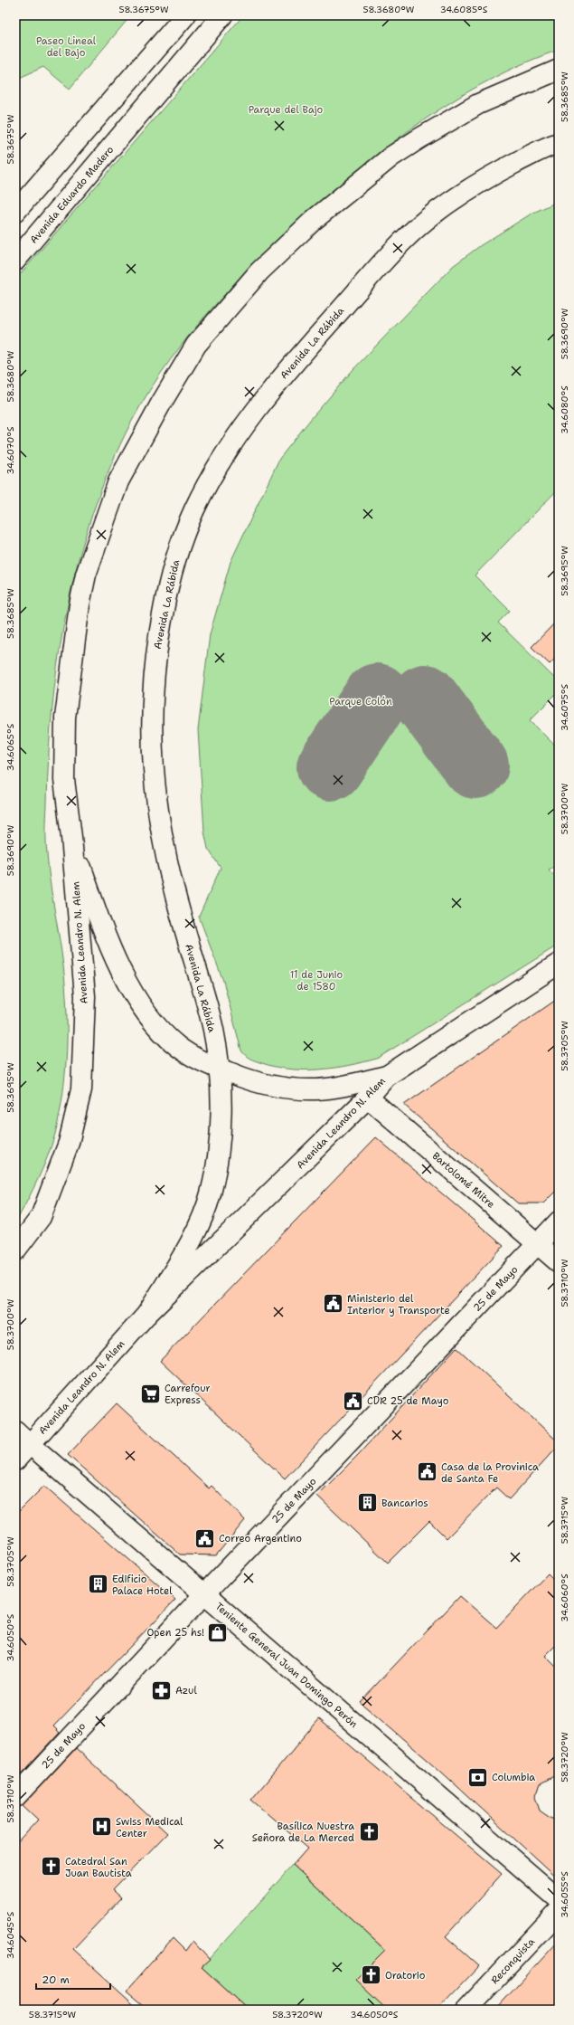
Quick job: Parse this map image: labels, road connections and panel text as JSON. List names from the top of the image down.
{
  "streets": {
    "main road": [
      "Avenida Eduardo Madero",
      "Avenida La Rábida",
      "Avenida Leandro N. Alem",
      "Bartolomé Mitre",
      "25 de Mayo",
      "Teniente General Juan Domingo Perón",
      "Reconquista"
    ]
  },
  "crossings": [
    ["Avenida La Rábida", "Avenida Leandro N. Alem"],
    ["Avenida Leandro N. Alem", "Bartolomé Mitre"],
    ["Avenida Leandro N. Alem", "Teniente General Juan Domingo Perón"],
    ["Bartolomé Mitre", "25 de Mayo"],
    ["25 de Mayo", "Teniente General Juan Domingo Perón"]
  ],
  "parks": [
    "Paseo Lineal del Bajo",
    "Parque del Bajo",
    "Parque Colón",
    "11 de Junio de 1580"
  ],
  "places": {
    "public building": [
      "Ministerio del Interior y Transporte",
      "CDR 25 de Mayo",
      "Casa de la Provinica de Santa Fe",
      "Correo Argentino"
    ],
    "supermarket": ["Carrefour Express"],
    "building": ["Bancarios", "Edificio Palace Hotel"],
    "shop": ["Open 25 hs!"],
    "pharmacy": ["Azul"],
    "bank": ["Columbia"],
    "hospital": ["Swiss Medical Center"],
    "church": ["Basílica Nuestra Señora de La Merced", "Catedral San Juan Bautista", "Oratorio"]
  },
  "scale_bar": "20 m",
  "coordinates": [
    "58.3675°W",
    "58.3680°W",
    "34.6085°S",
    "58.3685°W",
    "58.3690°W",
    "34.6080°S",
    "34.6070°S",
    "58.3695°W",
    "34.6075°S",
    "34.6065°S",
    "58.3700°W",
    "58.3705°W",
    "58.3710°W",
    "58.3715°W",
    "34.6060°S",
    "34.6050°S",
    "58.3720°W",
    "34.6055°S",
    "34.6045°S"
  ]
}
